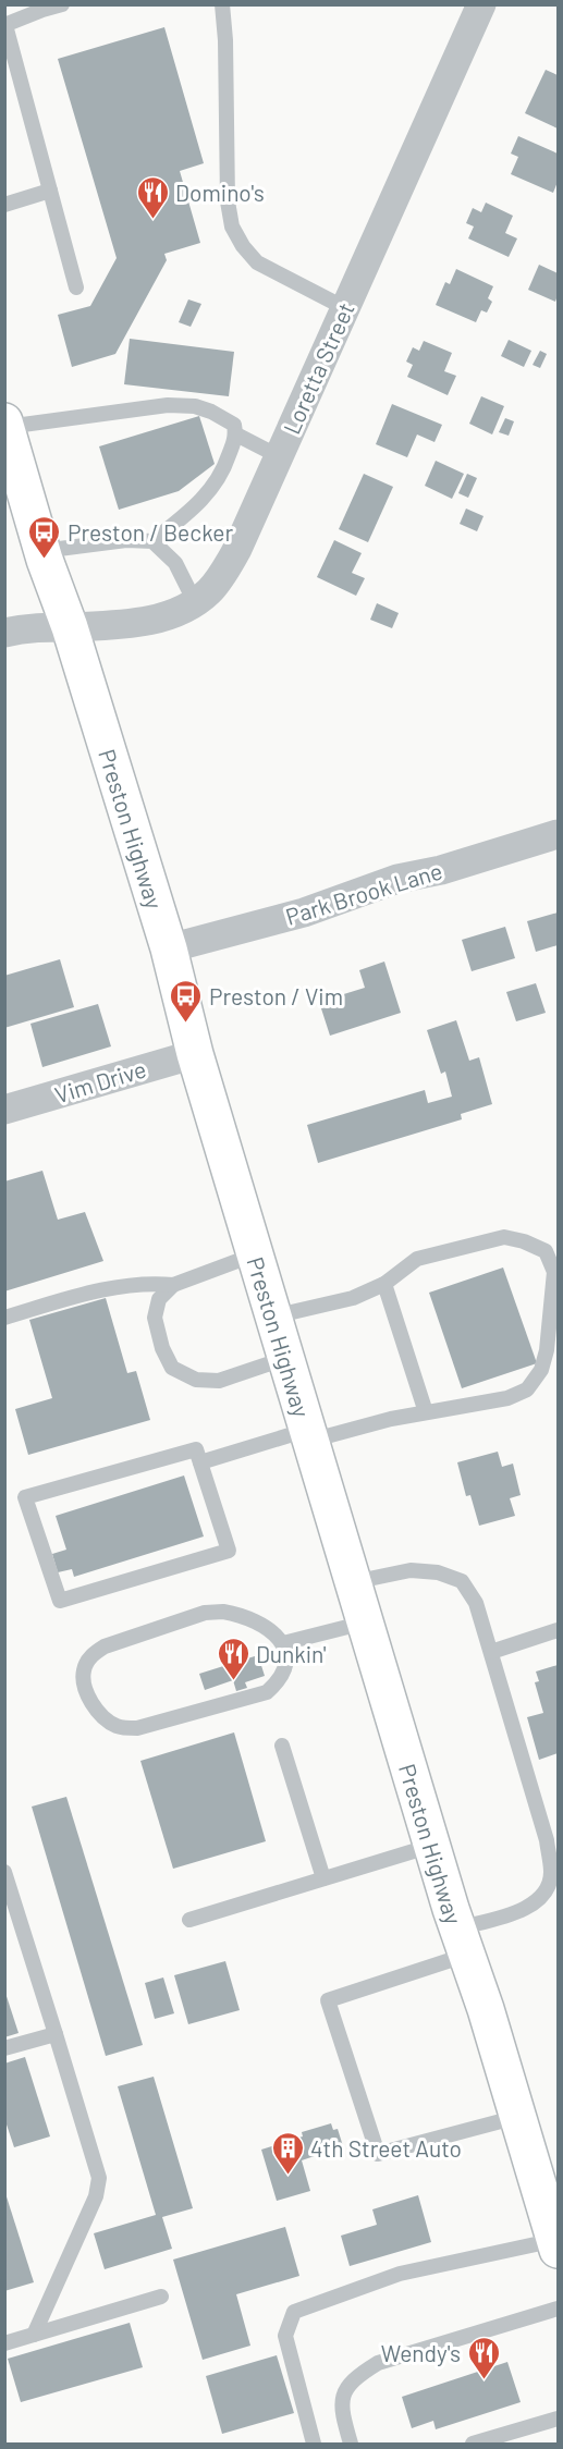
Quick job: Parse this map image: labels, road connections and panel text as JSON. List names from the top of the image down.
{
  "streets": {
    "main road": ["Preston Highway"],
    "street": ["Loretta Street", "Park Brook Lane", "Vim Drive"]
  },
  "crossings": [
    ["Loretta Street", "Preston Highway"],
    ["Preston Highway", "Park Brook Lane"],
    ["Preston Highway", "Vim Drive"]
  ],
  "places": {
    "restaurant": ["Domino's", "Dunkin'", "Wendy's"],
    "bus stop": ["Preston / Becker", "Preston / Vim"],
    "building": ["4th Street Auto"]
  }
}
